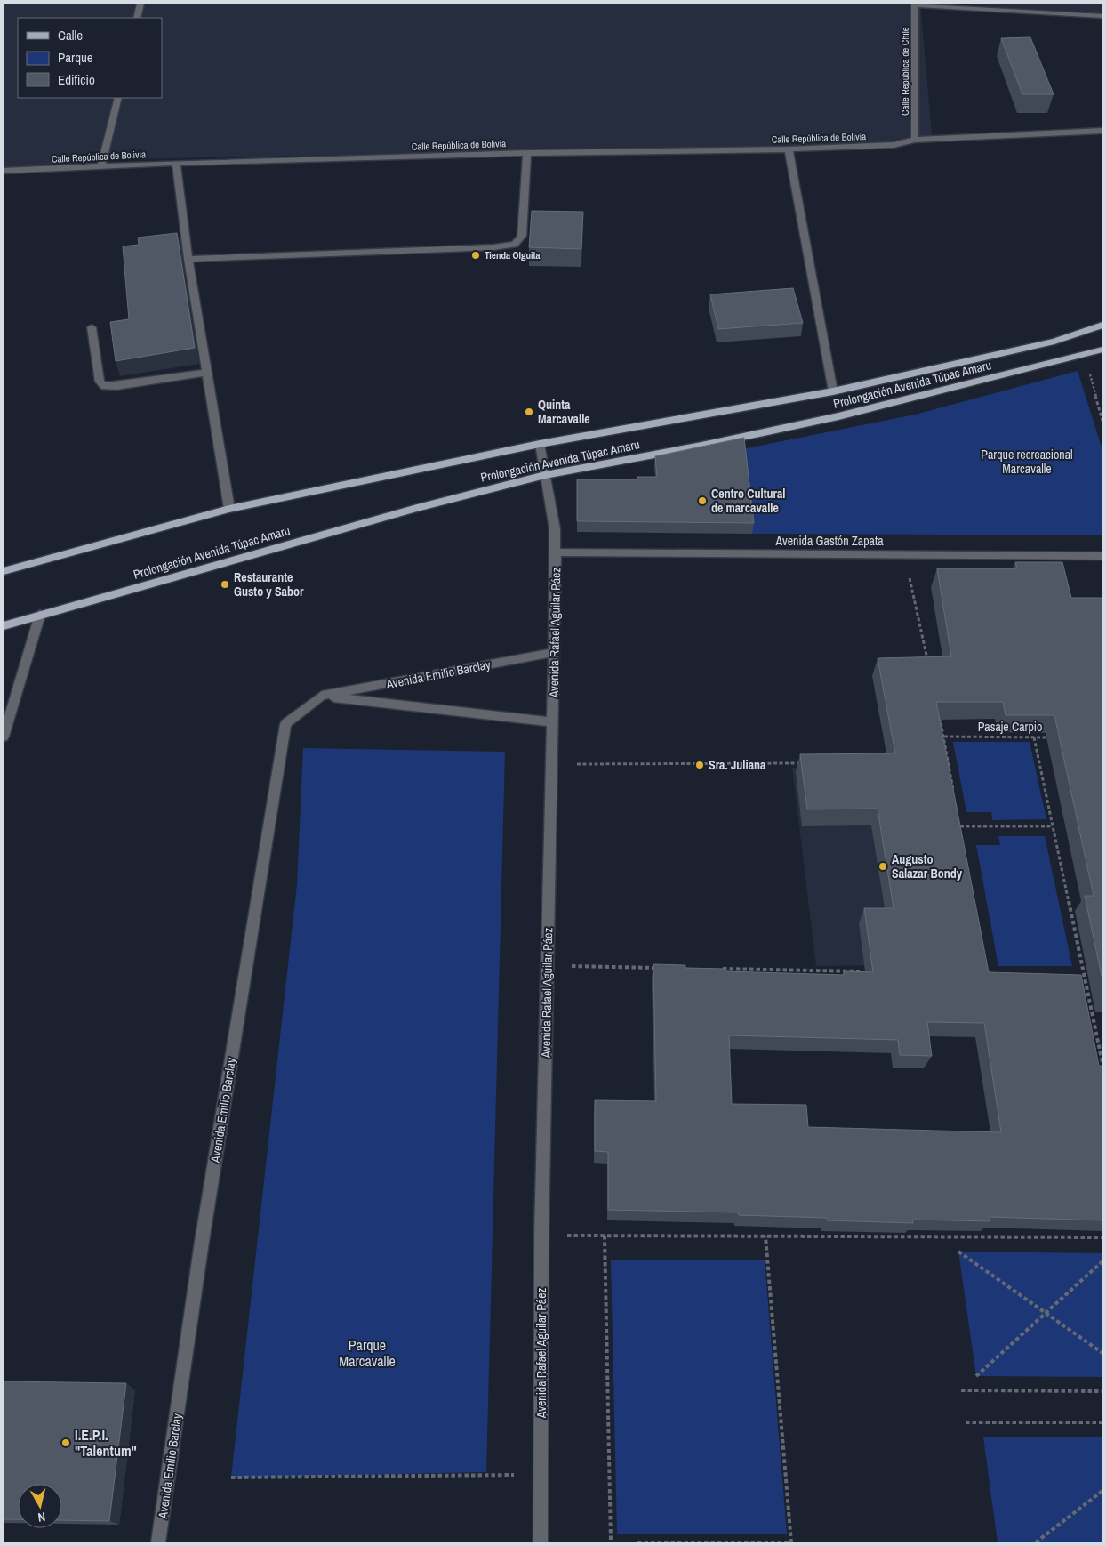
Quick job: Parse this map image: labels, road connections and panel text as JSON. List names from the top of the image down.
{
  "streets": {
    "main road": ["Prolongación Avenida Túpac Amaru"],
    "street": [
      "Calle República de Chile",
      "Calle República de Bolivia",
      "Avenida Gastón Zapata",
      "Avenida Rafael Aguilar Páez",
      "Avenida Emilio Barclay"
    ],
    "path": ["Pasaje Carpio"]
  },
  "crossings": [
    ["Calle República de Chile", "Calle República de Bolivia"],
    ["Prolongación Avenida Túpac Amaru", "Avenida Rafael Aguilar Páez"],
    ["Avenida Gastón Zapata", "Avenida Rafael Aguilar Páez"],
    ["Avenida Rafael Aguilar Páez", "Avenida Emilio Barclay"]
  ],
  "parks": ["Parque recreacional Marcavalle", "Parque Marcavalle"],
  "places": [
    "Tienda Olguita",
    "Quinta Marcavalle",
    "Centro Cultural de marcavalle",
    "Restaurante Gusto y Sabor",
    "Sra. Juliana",
    "Augusto Salazar Bondy",
    "I.E.P.I. \"Talentum\""
  ],
  "legend": ["Calle", "Parque", "Edificio"],
  "north": "bottom"
}
